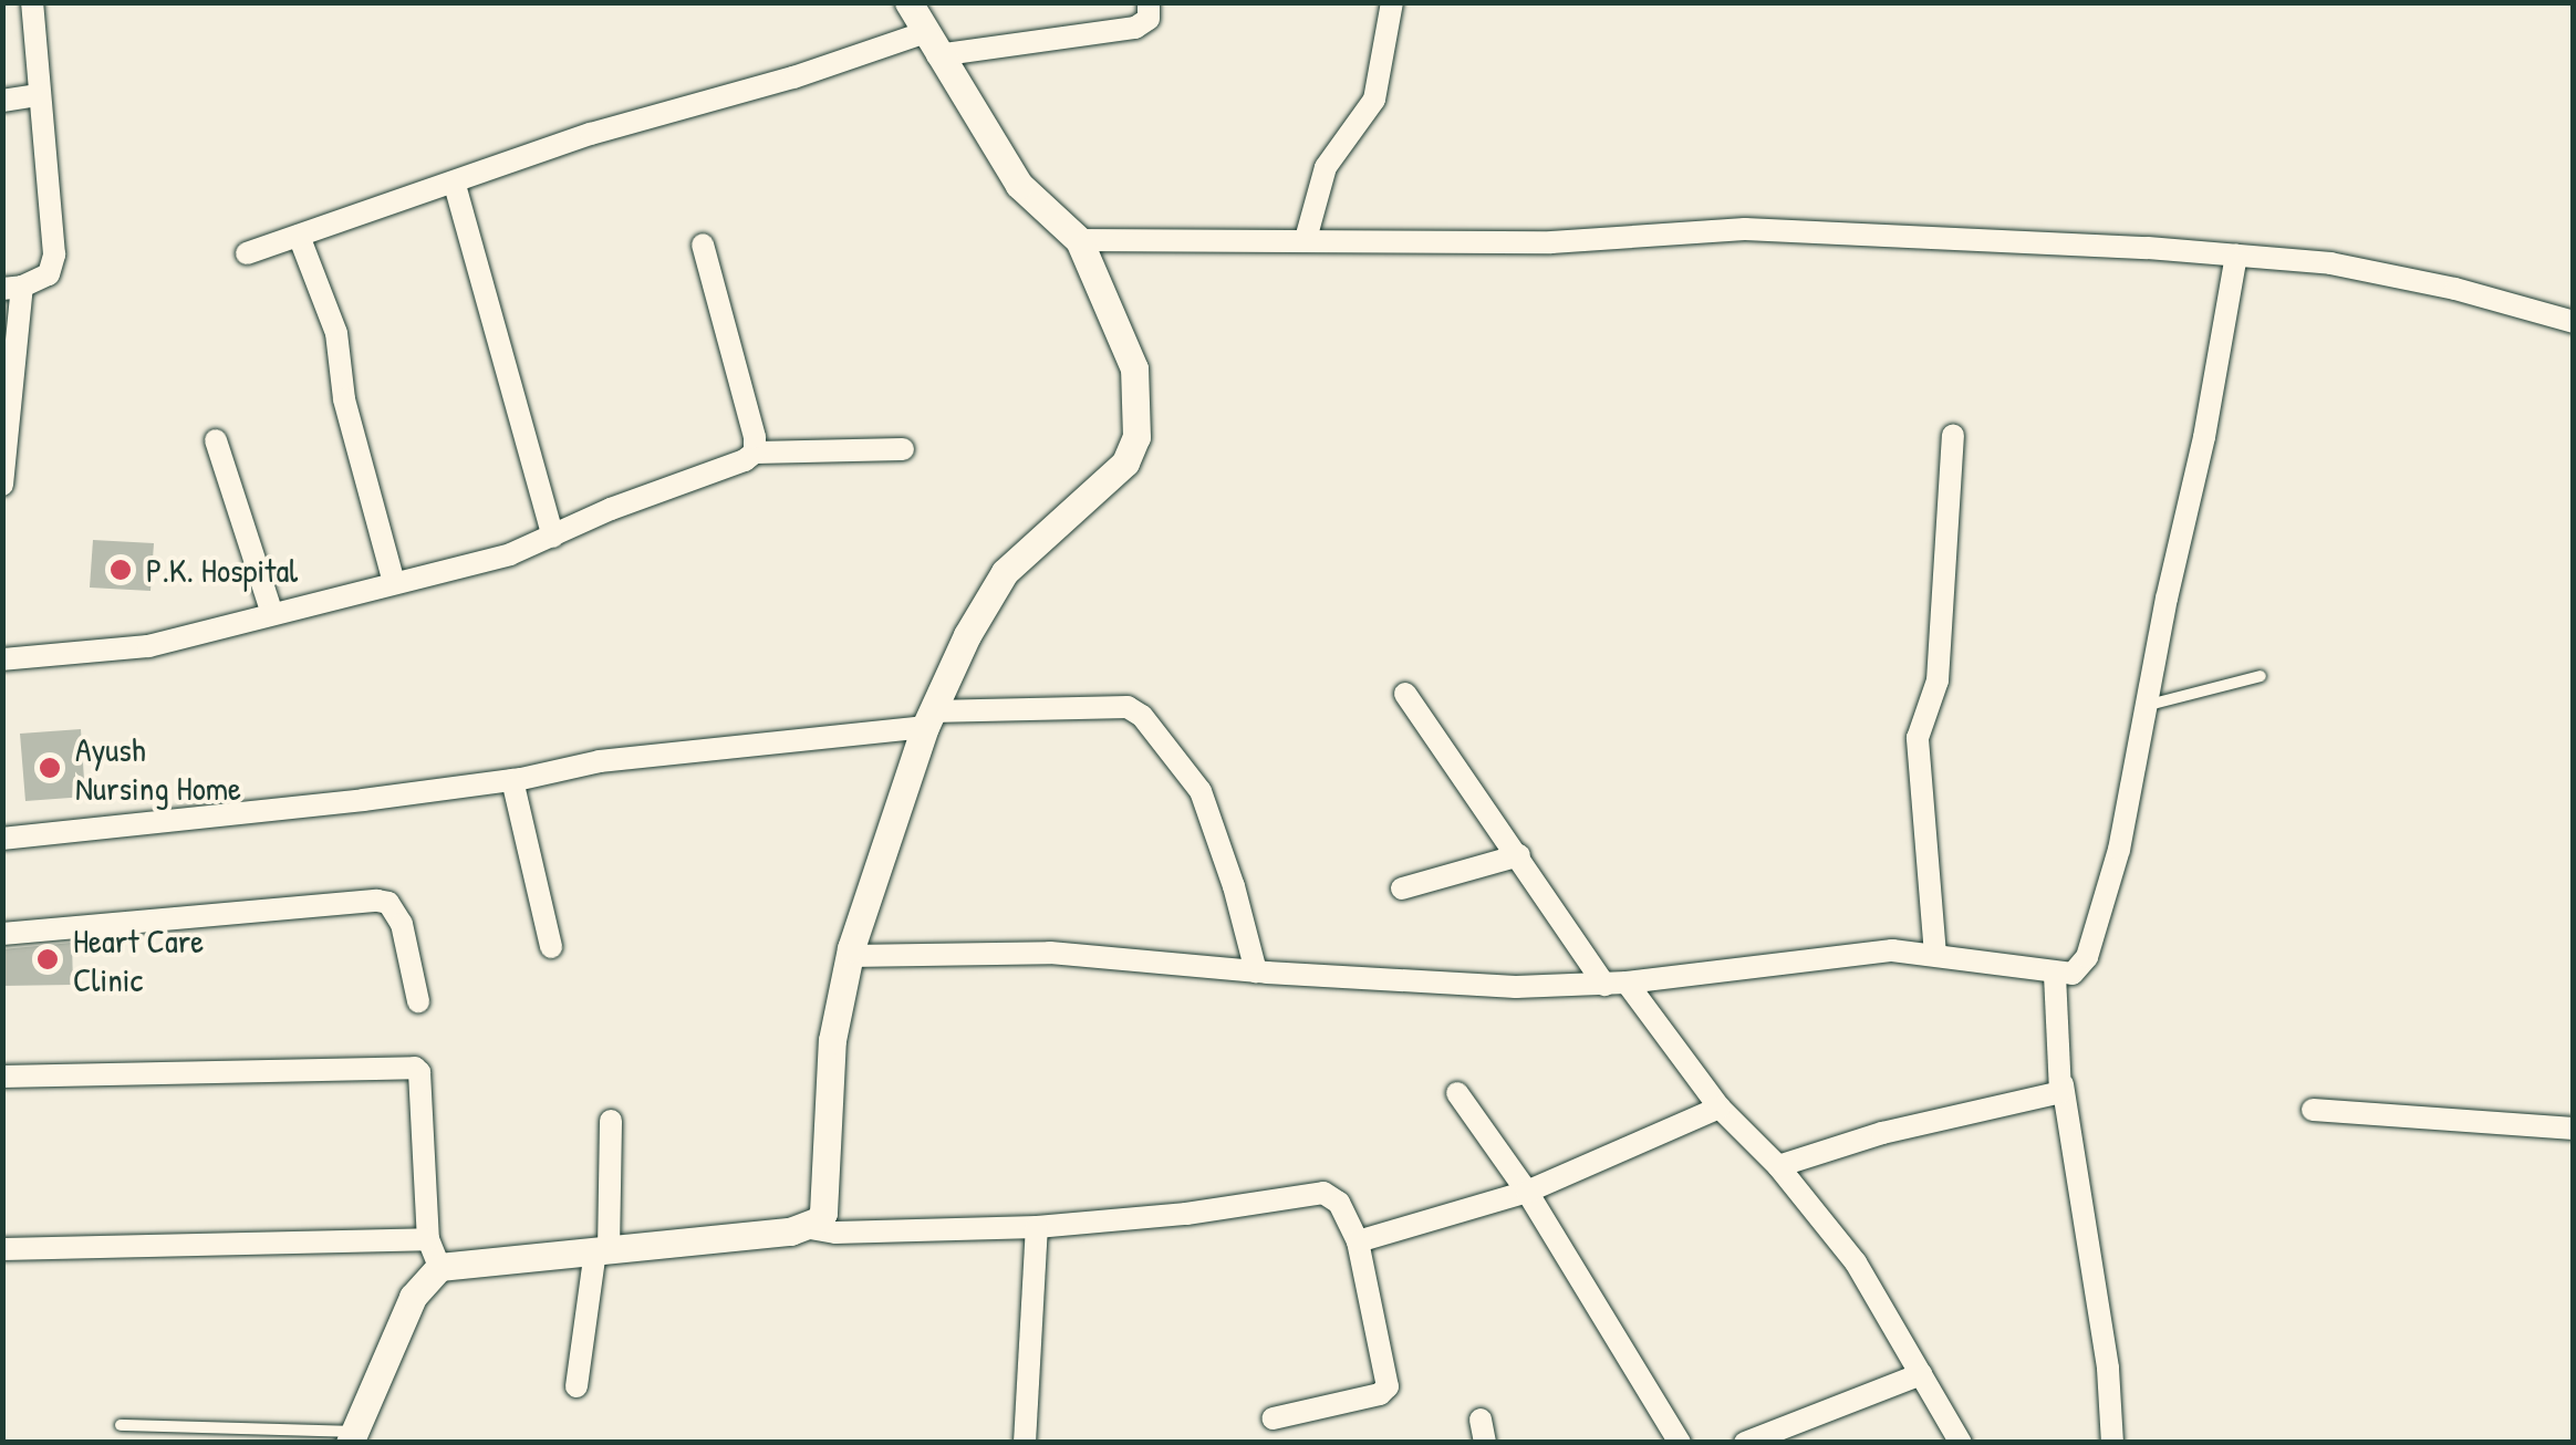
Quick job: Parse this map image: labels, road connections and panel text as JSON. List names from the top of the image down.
{
  "places": ["P.K. Hospital", "Ayush Nursing Home", "Heart Care Clinic"]
}
